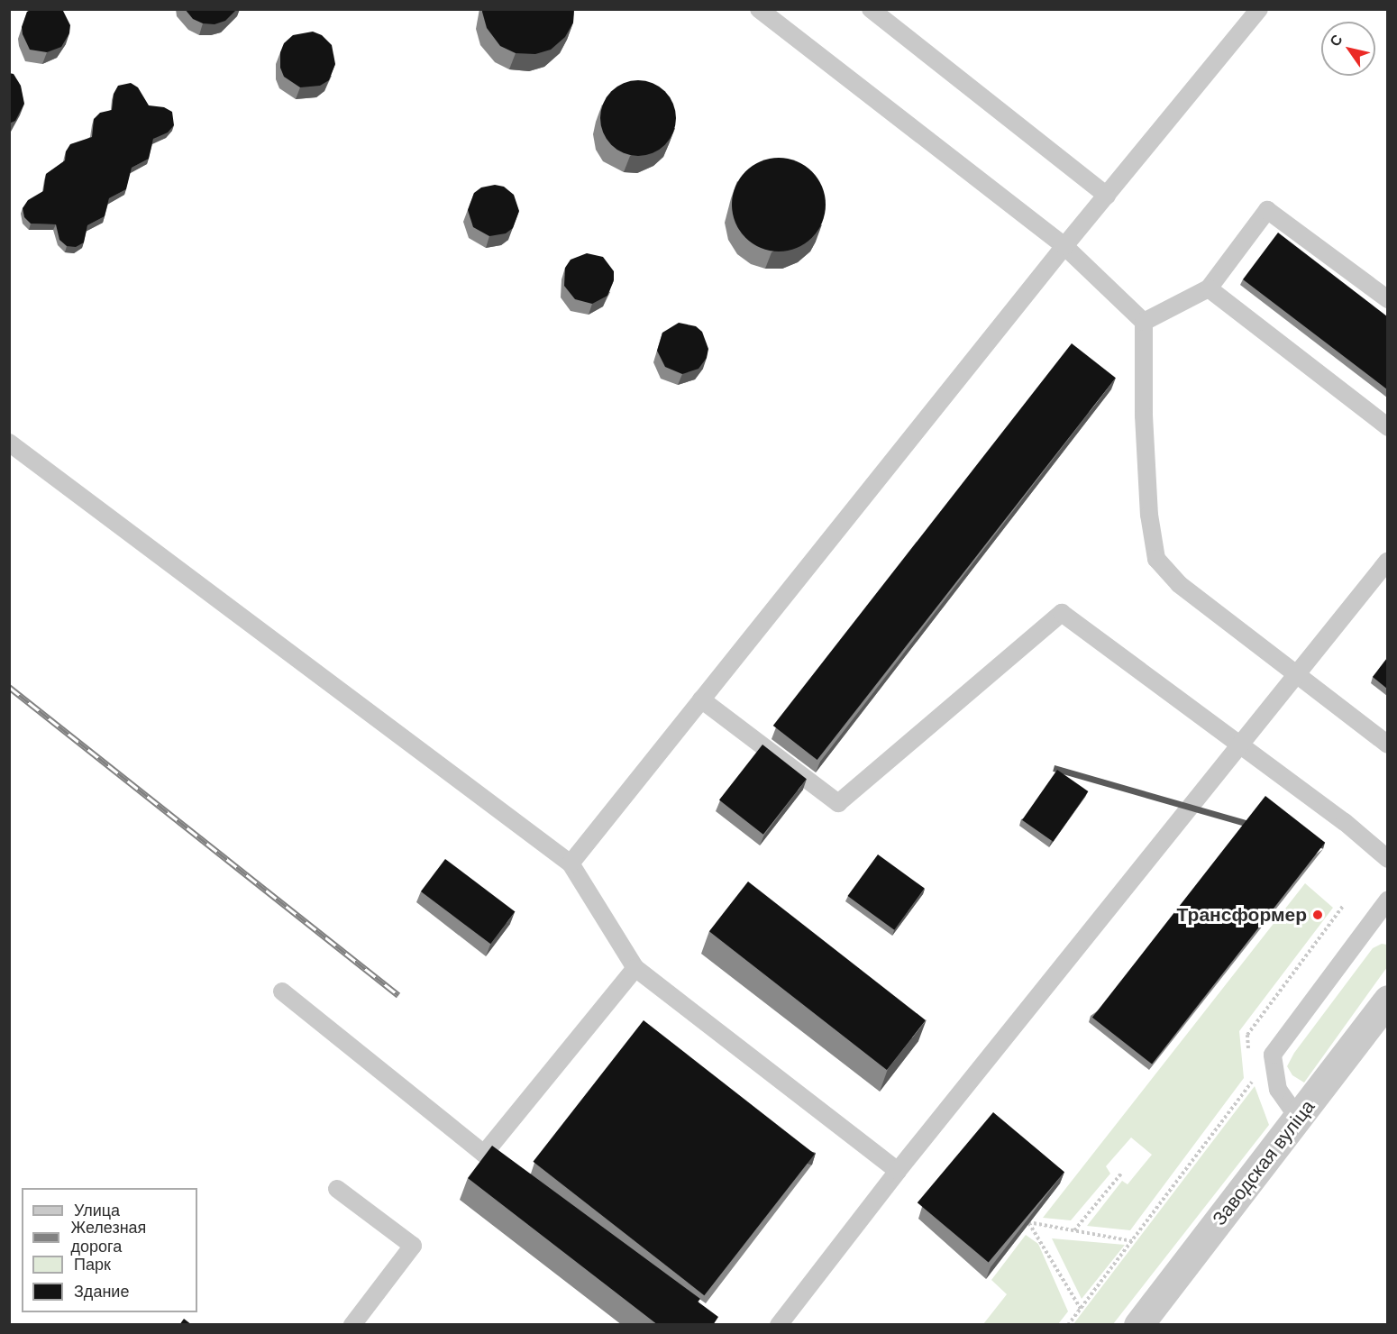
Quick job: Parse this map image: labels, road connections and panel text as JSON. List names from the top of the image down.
{
  "streets": {
    "street": ["Заводская вуліца"]
  },
  "places": ["Трансформер"],
  "legend": [
    "Улица",
    "Железная дорога",
    "Парк",
    "Здание"
  ],
  "north": "top left"
}
